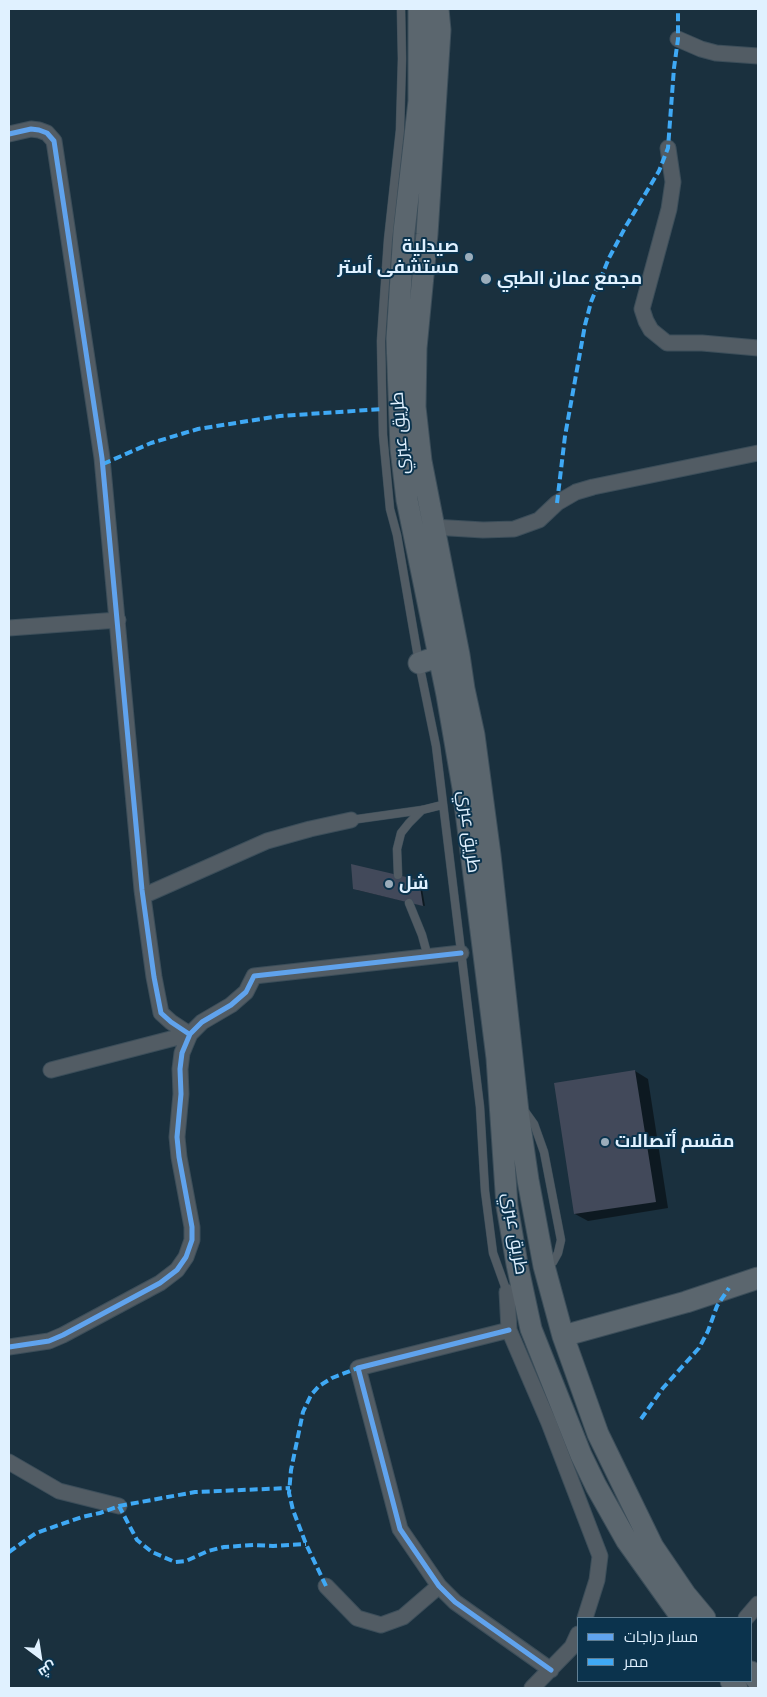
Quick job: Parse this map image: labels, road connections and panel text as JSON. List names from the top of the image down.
{
  "streets": {
    "main road": ["طريق عبري"]
  },
  "places": [
    "صيدلية مستشفى أستر",
    "مجمع عمان الطبي",
    "شل",
    "مقسم أتصالات"
  ],
  "legend": ["مسار دراجات", "ممر"],
  "north": "bottom right"
}
